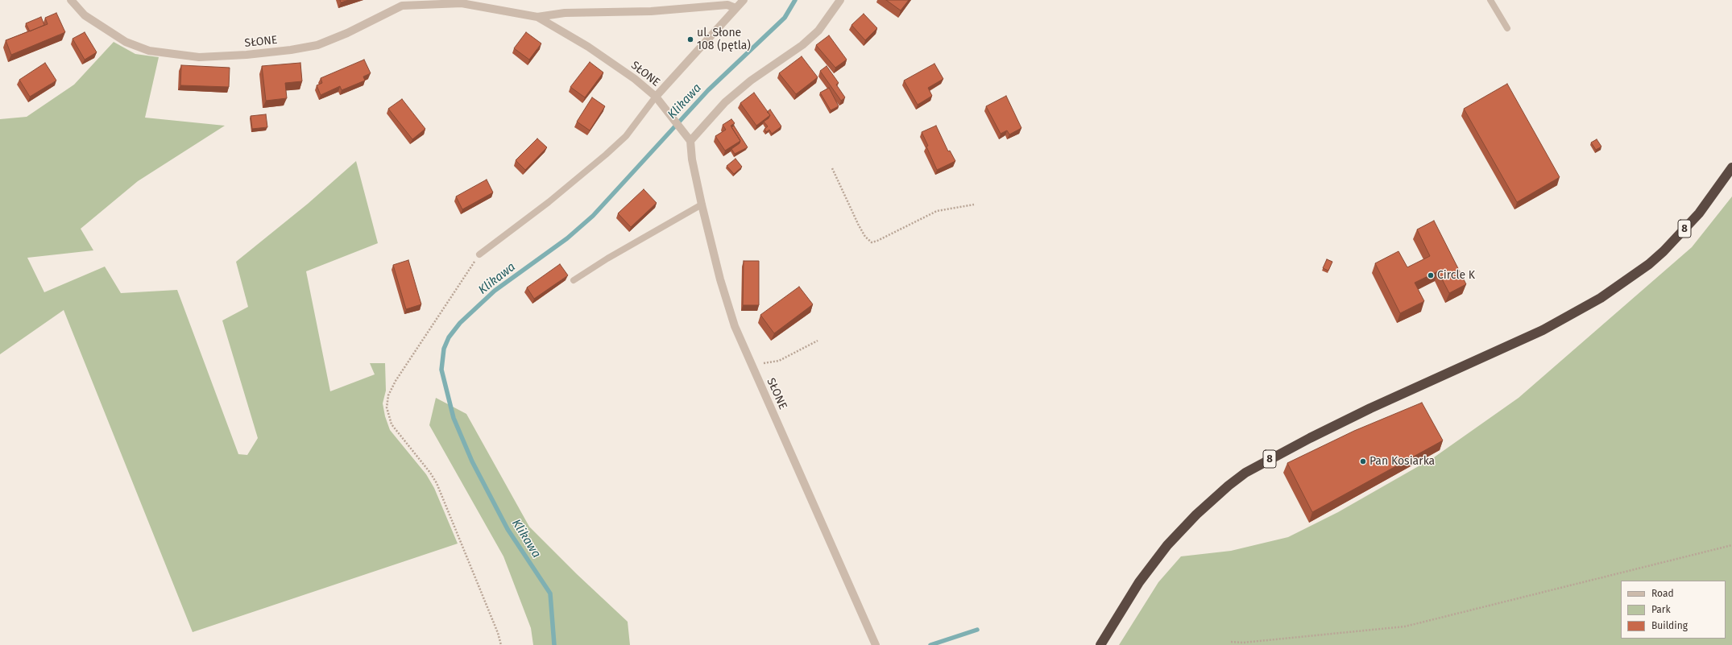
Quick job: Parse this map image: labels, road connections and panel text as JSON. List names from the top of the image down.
{
  "streets": {
    "highway": ["8"],
    "street": ["SŁONE"]
  },
  "water": ["Klikawa"],
  "places": ["ul. Słone 108 (pętla)", "Circle K", "Pan Kosiarka"],
  "legend": ["Road", "Park", "Building"]
}
